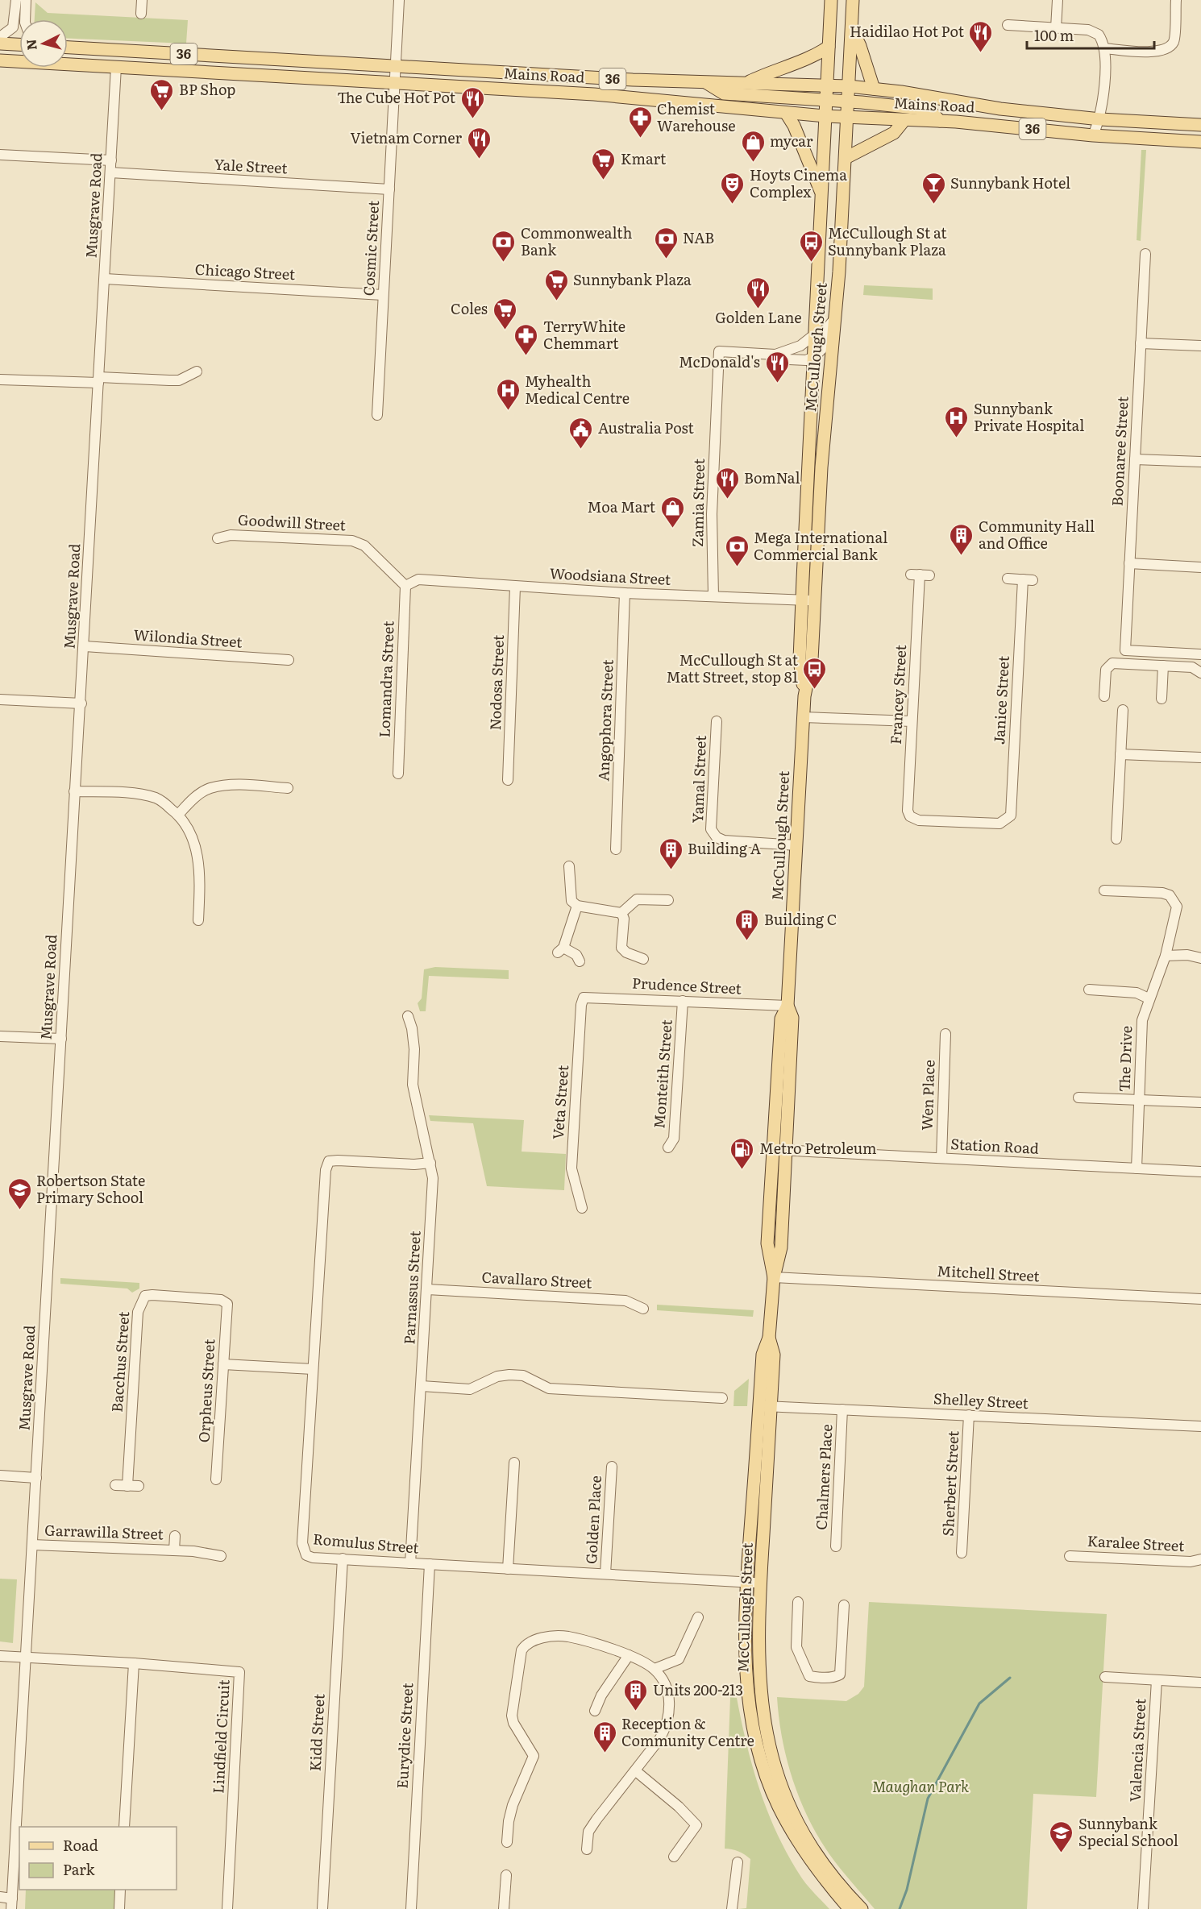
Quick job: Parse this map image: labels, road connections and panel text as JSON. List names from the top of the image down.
{
  "streets": {
    "main road": ["36", "Mains Road", "McCullough Street"],
    "street": [
      "Yale Street",
      "Musgrave Road",
      "Cosmic Street",
      "Chicago Street",
      "Boonaree Street",
      "Zamia Street",
      "Goodwill Street",
      "Woodsiana Street",
      "Wilondia Street",
      "Lomandra Street",
      "Nodosa Street",
      "Francey Street",
      "Janice Street",
      "Angophora Street",
      "Yamal Street",
      "Prudence Street",
      "The Drive",
      "Monteith Street",
      "Wen Place",
      "Veta Street",
      "Station Road",
      "Mitchell Street",
      "Cavallaro Street",
      "Parnassus Street",
      "Bacchus Street",
      "Orpheus Street",
      "Shelley Street",
      "Chalmers Place",
      "Sherbert Street",
      "Golden Place",
      "Garrawilla Street",
      "Romulus Street",
      "Karalee Street",
      "Kidd Street",
      "Eurydice Street",
      "Lindfield Circuit",
      "Valencia Street"
    ]
  },
  "crossings": [
    ["Mains Road", "Musgrave Road"],
    ["Mains Road", "Cosmic Street"],
    ["Mains Road", "McCullough Street"],
    ["Yale Street", "Musgrave Road"],
    ["Yale Street", "Cosmic Street"],
    ["Musgrave Road", "Chicago Street"],
    ["Musgrave Road", "Wilondia Street"],
    ["Musgrave Road", "Garrawilla Street"],
    ["Musgrave Road", "Lindfield Circuit"],
    ["Cosmic Street", "Chicago Street"],
    ["McCullough Street", "Woodsiana Street"],
    ["McCullough Street", "Yamal Street"],
    ["McCullough Street", "Prudence Street"],
    ["McCullough Street", "Station Road"],
    ["McCullough Street", "Mitchell Street"],
    ["McCullough Street", "Shelley Street"],
    ["McCullough Street", "Romulus Street"],
    ["Zamia Street", "Woodsiana Street"],
    ["Goodwill Street", "Woodsiana Street"],
    ["Goodwill Street", "Lomandra Street"],
    ["Woodsiana Street", "Lomandra Street"],
    ["Woodsiana Street", "Nodosa Street"],
    ["Woodsiana Street", "Angophora Street"],
    ["Francey Street", "Janice Street"],
    ["Prudence Street", "Monteith Street"],
    ["Prudence Street", "Veta Street"],
    ["The Drive", "Station Road"],
    ["Wen Place", "Station Road"],
    ["Cavallaro Street", "Parnassus Street"],
    ["Parnassus Street", "Romulus Street"],
    ["Bacchus Street", "Orpheus Street"],
    ["Shelley Street", "Chalmers Place"],
    ["Shelley Street", "Sherbert Street"],
    ["Golden Place", "Romulus Street"],
    ["Romulus Street", "Kidd Street"],
    ["Romulus Street", "Eurydice Street"]
  ],
  "parks": ["Maughan Park"],
  "places": {
    "restaurant": [
      "Haidilao Hot Pot",
      "The Cube Hot Pot",
      "Vietnam Corner",
      "Golden Lane",
      "McDonald's",
      "BomNal"
    ],
    "supermarket": [
      "BP Shop",
      "Kmart",
      "Sunnybank Plaza",
      "Coles"
    ],
    "pharmacy": ["Chemist Warehouse", "TerryWhite Chemmart"],
    "shop": ["mycar", "Moa Mart"],
    "theatre": ["Hoyts Cinema Complex"],
    "bar": ["Sunnybank Hotel"],
    "bank": ["NAB", "Commonwealth Bank", "Mega International Commercial Bank"],
    "bus stop": ["McCullough St at Sunnybank Plaza", "McCullough St at Matt Street, stop 81"],
    "hospital": ["Myhealth Medical Centre", "Sunnybank Private Hospital"],
    "public building": ["Australia Post"],
    "building": [
      "Community Hall and Office",
      "Building A",
      "Building C",
      "Units 200-213",
      "Reception & Community Centre"
    ],
    "fuel station": ["Metro Petroleum"],
    "school or university": ["Robertson State Primary School", "Sunnybank Special School"]
  },
  "legend": ["Road", "Park"],
  "scale_bar": "100 m",
  "north": "left"
}
